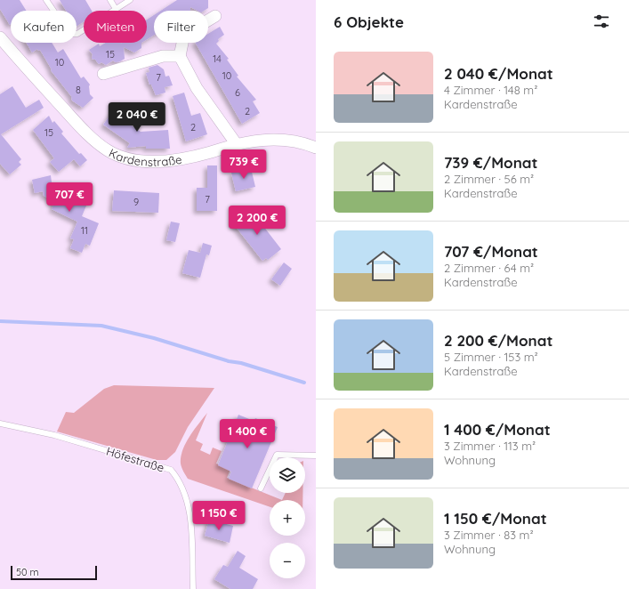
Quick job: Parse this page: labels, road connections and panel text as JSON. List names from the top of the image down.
{
  "streets": {
    "street": ["Kardenstraße"],
    "lane": ["Höfestraße"]
  },
  "house_numbers": [
    "15",
    "14",
    "10",
    "10",
    "7",
    "8",
    "6",
    "2",
    "2",
    "15",
    "7",
    "9",
    "11"
  ],
  "scale_bar": "50 m",
  "page": {
    "heading": "6 Objekte",
    "chip": ["Kaufen", "Mieten", "Filter"],
    "list": [
      {
        "name": "2 040 €/Monat",
        "note": "4 Zimmer · 148 m² · Kardenstraße"
      },
      {
        "name": "739 €/Monat",
        "note": "2 Zimmer · 56 m² · Kardenstraße"
      },
      {
        "name": "707 €/Monat",
        "note": "2 Zimmer · 64 m² · Kardenstraße"
      },
      {
        "name": "2 200 €/Monat",
        "note": "5 Zimmer · 153 m² · Kardenstraße"
      },
      {
        "name": "1 400 €/Monat",
        "note": "3 Zimmer · 113 m² · Wohnung"
      },
      {
        "name": "1 150 €/Monat",
        "note": "3 Zimmer · 83 m² · Wohnung"
      }
    ],
    "price": [
      "2 040 €",
      "739 €",
      "707 €",
      "2 200 €",
      "1 400 €",
      "1 150 €"
    ],
    "map_buttons": ["+", "−"],
    "scale": "50 m"
  }
}
